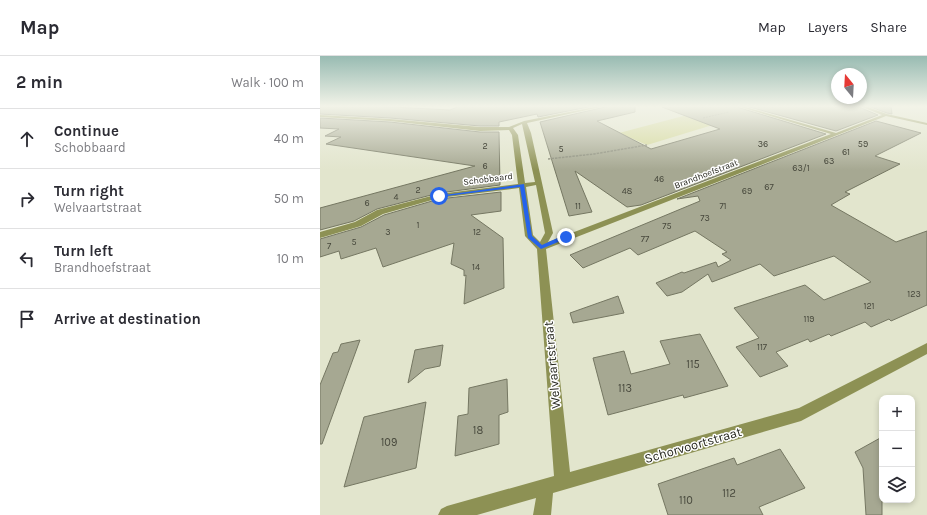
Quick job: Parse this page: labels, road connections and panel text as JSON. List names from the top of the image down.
{
  "streets": {
    "street": [
      "Brandhoefstraat",
      "Schobbaard",
      "Welvaartstraat",
      "Schorvoortstraat"
    ]
  },
  "crossings": [
    ["Brandhoefstraat", "Welvaartstraat"],
    ["Schobbaard", "Welvaartstraat"],
    ["Welvaartstraat", "Schorvoortstraat"]
  ],
  "house_numbers": [
    "36",
    "59",
    "2",
    "5",
    "61",
    "63",
    "6",
    "63/1",
    "46",
    "67",
    "2",
    "48",
    "69",
    "4",
    "6",
    "11",
    "71",
    "73",
    "1",
    "75",
    "3",
    "12",
    "77",
    "5",
    "7",
    "14",
    "123",
    "121",
    "119",
    "117",
    "115",
    "113",
    "18",
    "109",
    "112",
    "110"
  ],
  "north": "top",
  "page": {
    "header": "Map",
    "nav": ["Map", "Layers", "Share"],
    "heading": ["2 min", "Walk · 100 m"],
    "list": [
      ["Continue", "Schobbaard", "40 m"],
      ["Turn right", "Welvaartstraat", "50 m"],
      ["Turn left", "Brandhoefstraat", "10 m"],
      "Arrive at destination"
    ],
    "map_buttons": ["+", "−"]
  }
}
